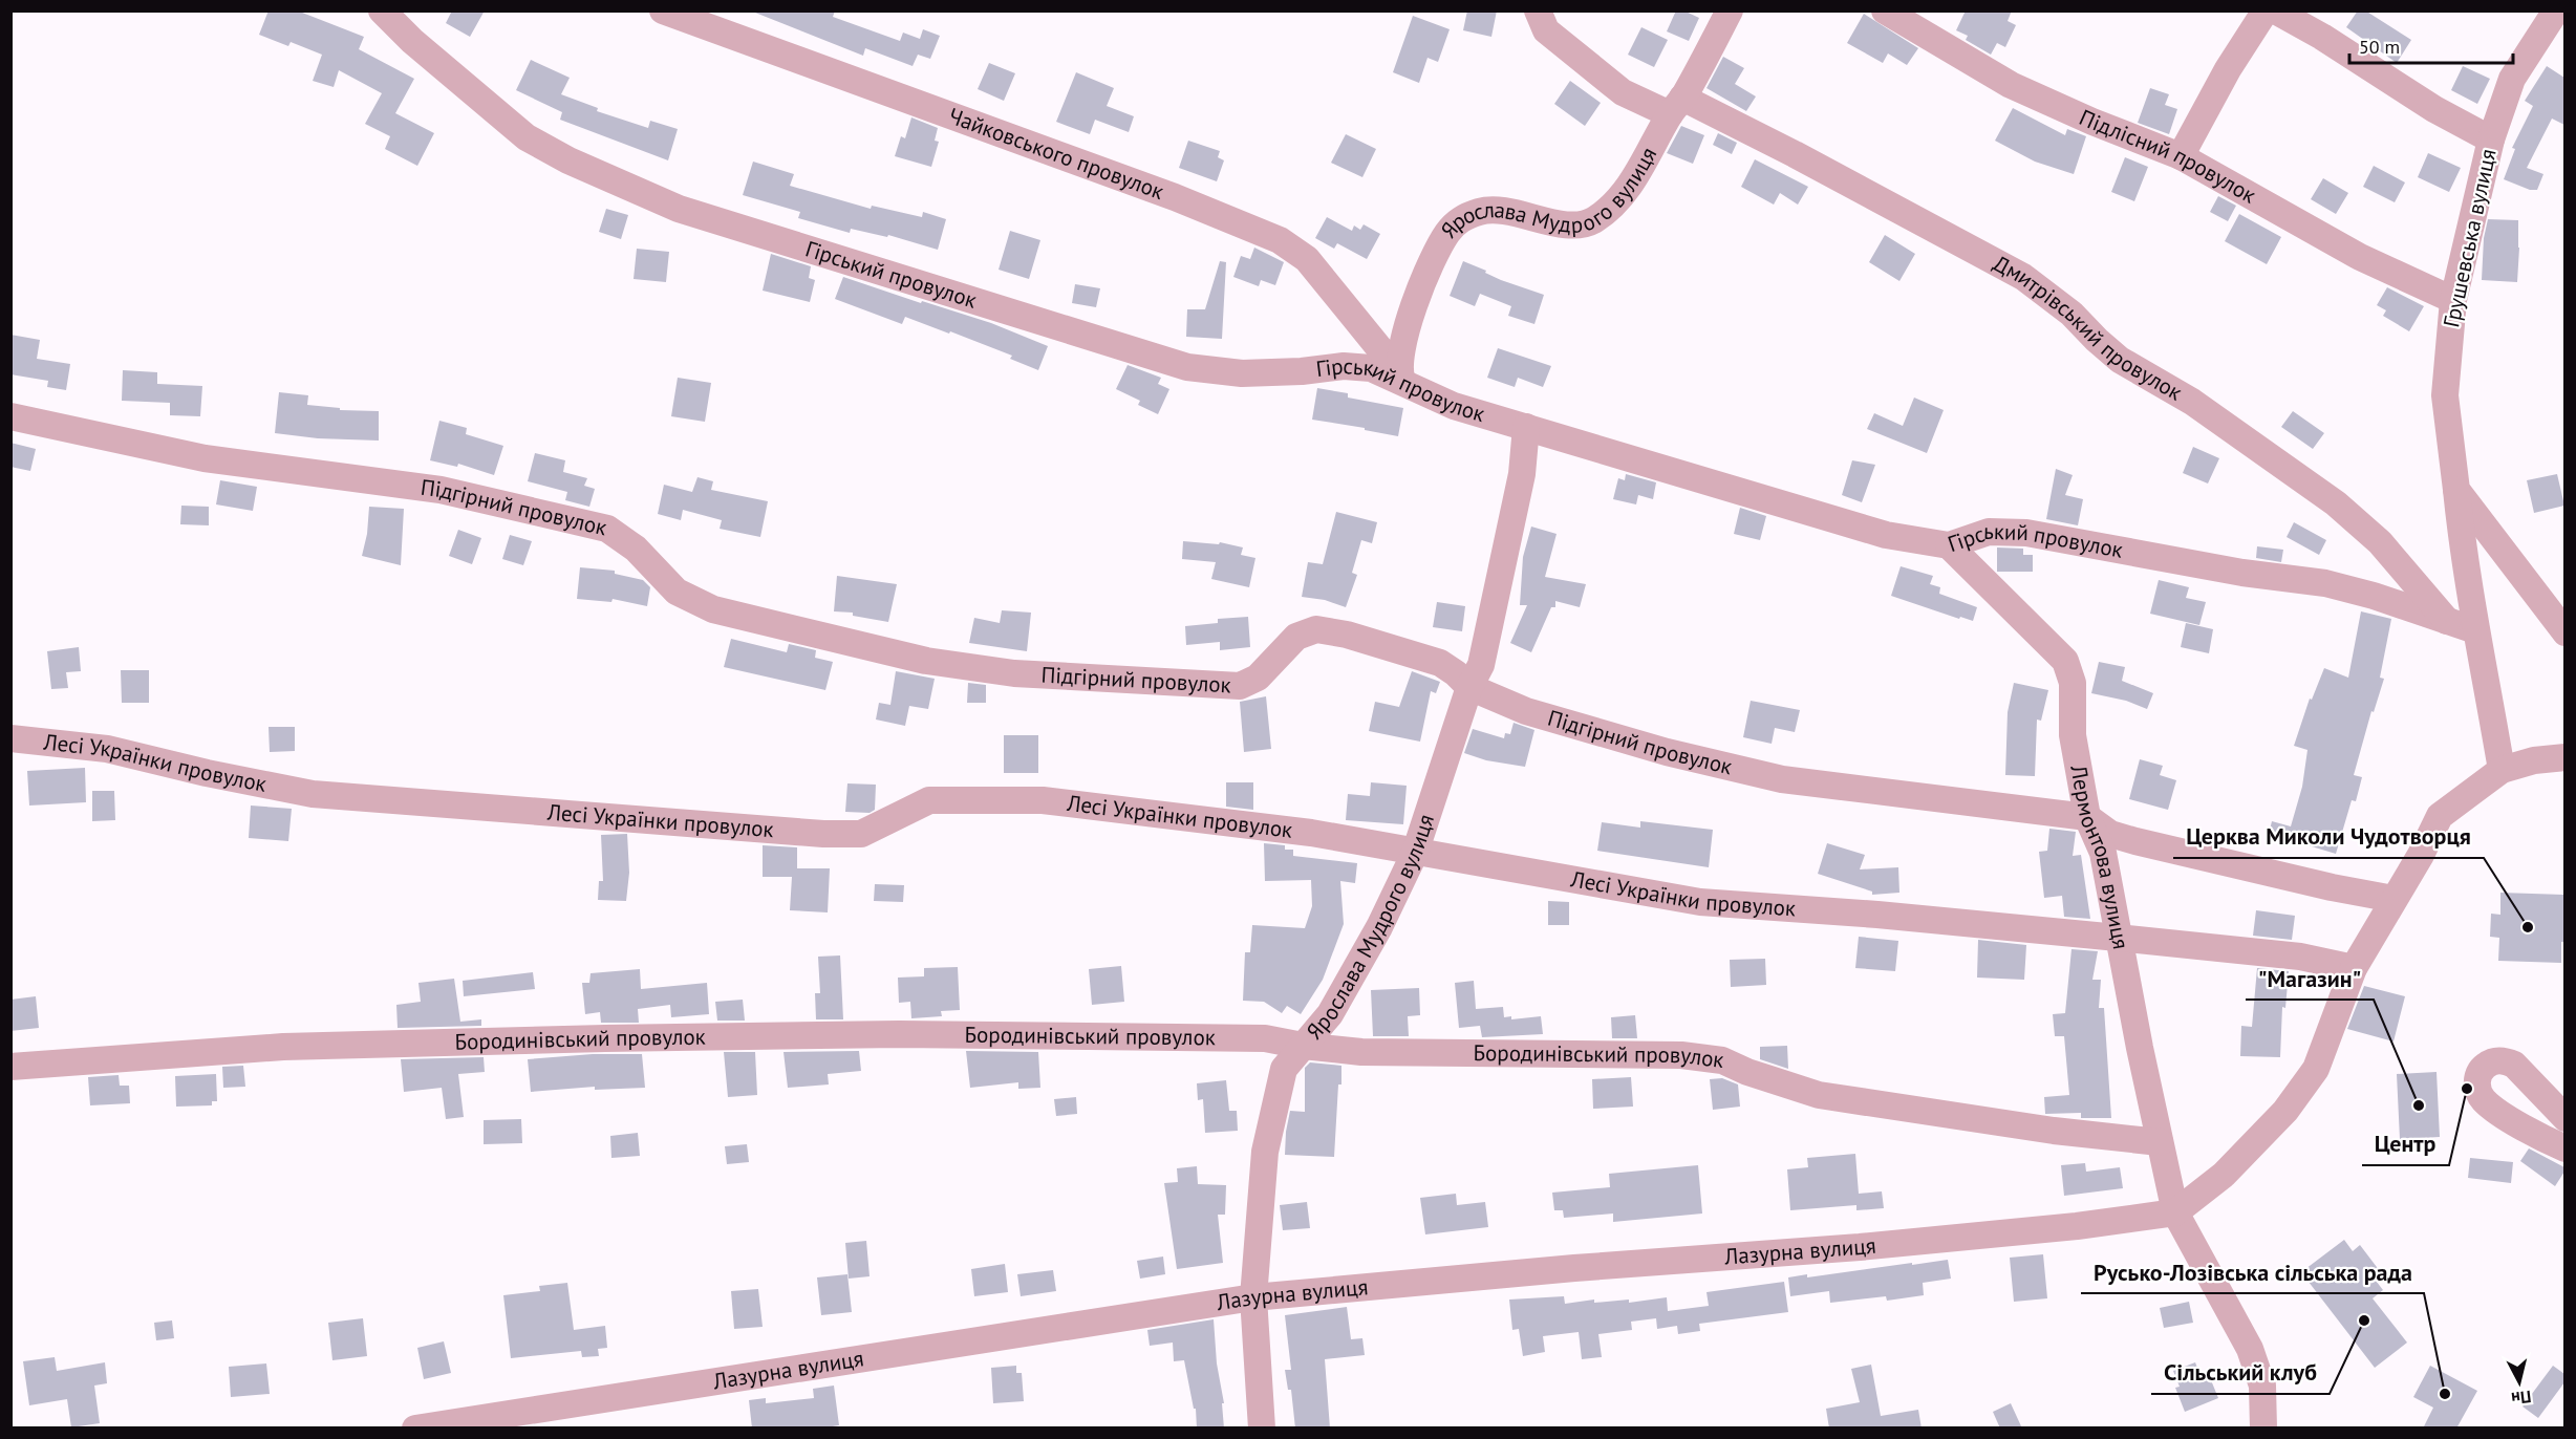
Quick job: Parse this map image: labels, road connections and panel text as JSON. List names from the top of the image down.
{
  "streets": {
    "street": [
      "Чайковського провулок",
      "Підлісний провулок",
      "Ярослава Мудрого вулиця",
      "Грушевська вулиця",
      "Гірський провулок",
      "Дмитрівський провулок",
      "Підгірний провулок",
      "Лесі Українки провулок",
      "Лермонтова вулиця",
      "Бородинівський провулок",
      "Лазурна вулиця"
    ]
  },
  "crossings": [
    ["Чайковського провулок", "Ярослава Мудрого вулиця"],
    ["Чайковського провулок", "Гірський провулок"],
    ["Підлісний провулок", "Грушевська вулиця"],
    ["Ярослава Мудрого вулиця", "Гірський провулок"],
    ["Ярослава Мудрого вулиця", "Дмитрівський провулок"],
    ["Ярослава Мудрого вулиця", "Підгірний провулок"],
    ["Ярослава Мудрого вулиця", "Лесі Українки провулок"],
    ["Ярослава Мудрого вулиця", "Бородинівський провулок"],
    ["Ярослава Мудрого вулиця", "Лазурна вулиця"],
    ["Грушевська вулиця", "Гірський провулок"],
    ["Гірський провулок", "Дмитрівський провулок"],
    ["Гірський провулок", "Лермонтова вулиця"],
    ["Підгірний провулок", "Лермонтова вулиця"],
    ["Лесі Українки провулок", "Лермонтова вулиця"],
    ["Лермонтова вулиця", "Бородинівський провулок"],
    ["Лермонтова вулиця", "Лазурна вулиця"]
  ],
  "places": [
    "Церква Миколи Чудотворця",
    "Центр",
    "\"Магазин\"",
    "Сільський клуб",
    "Русько-Лозівська сільська рада"
  ],
  "scale_bar": "50 m",
  "north": "bottom"
}
